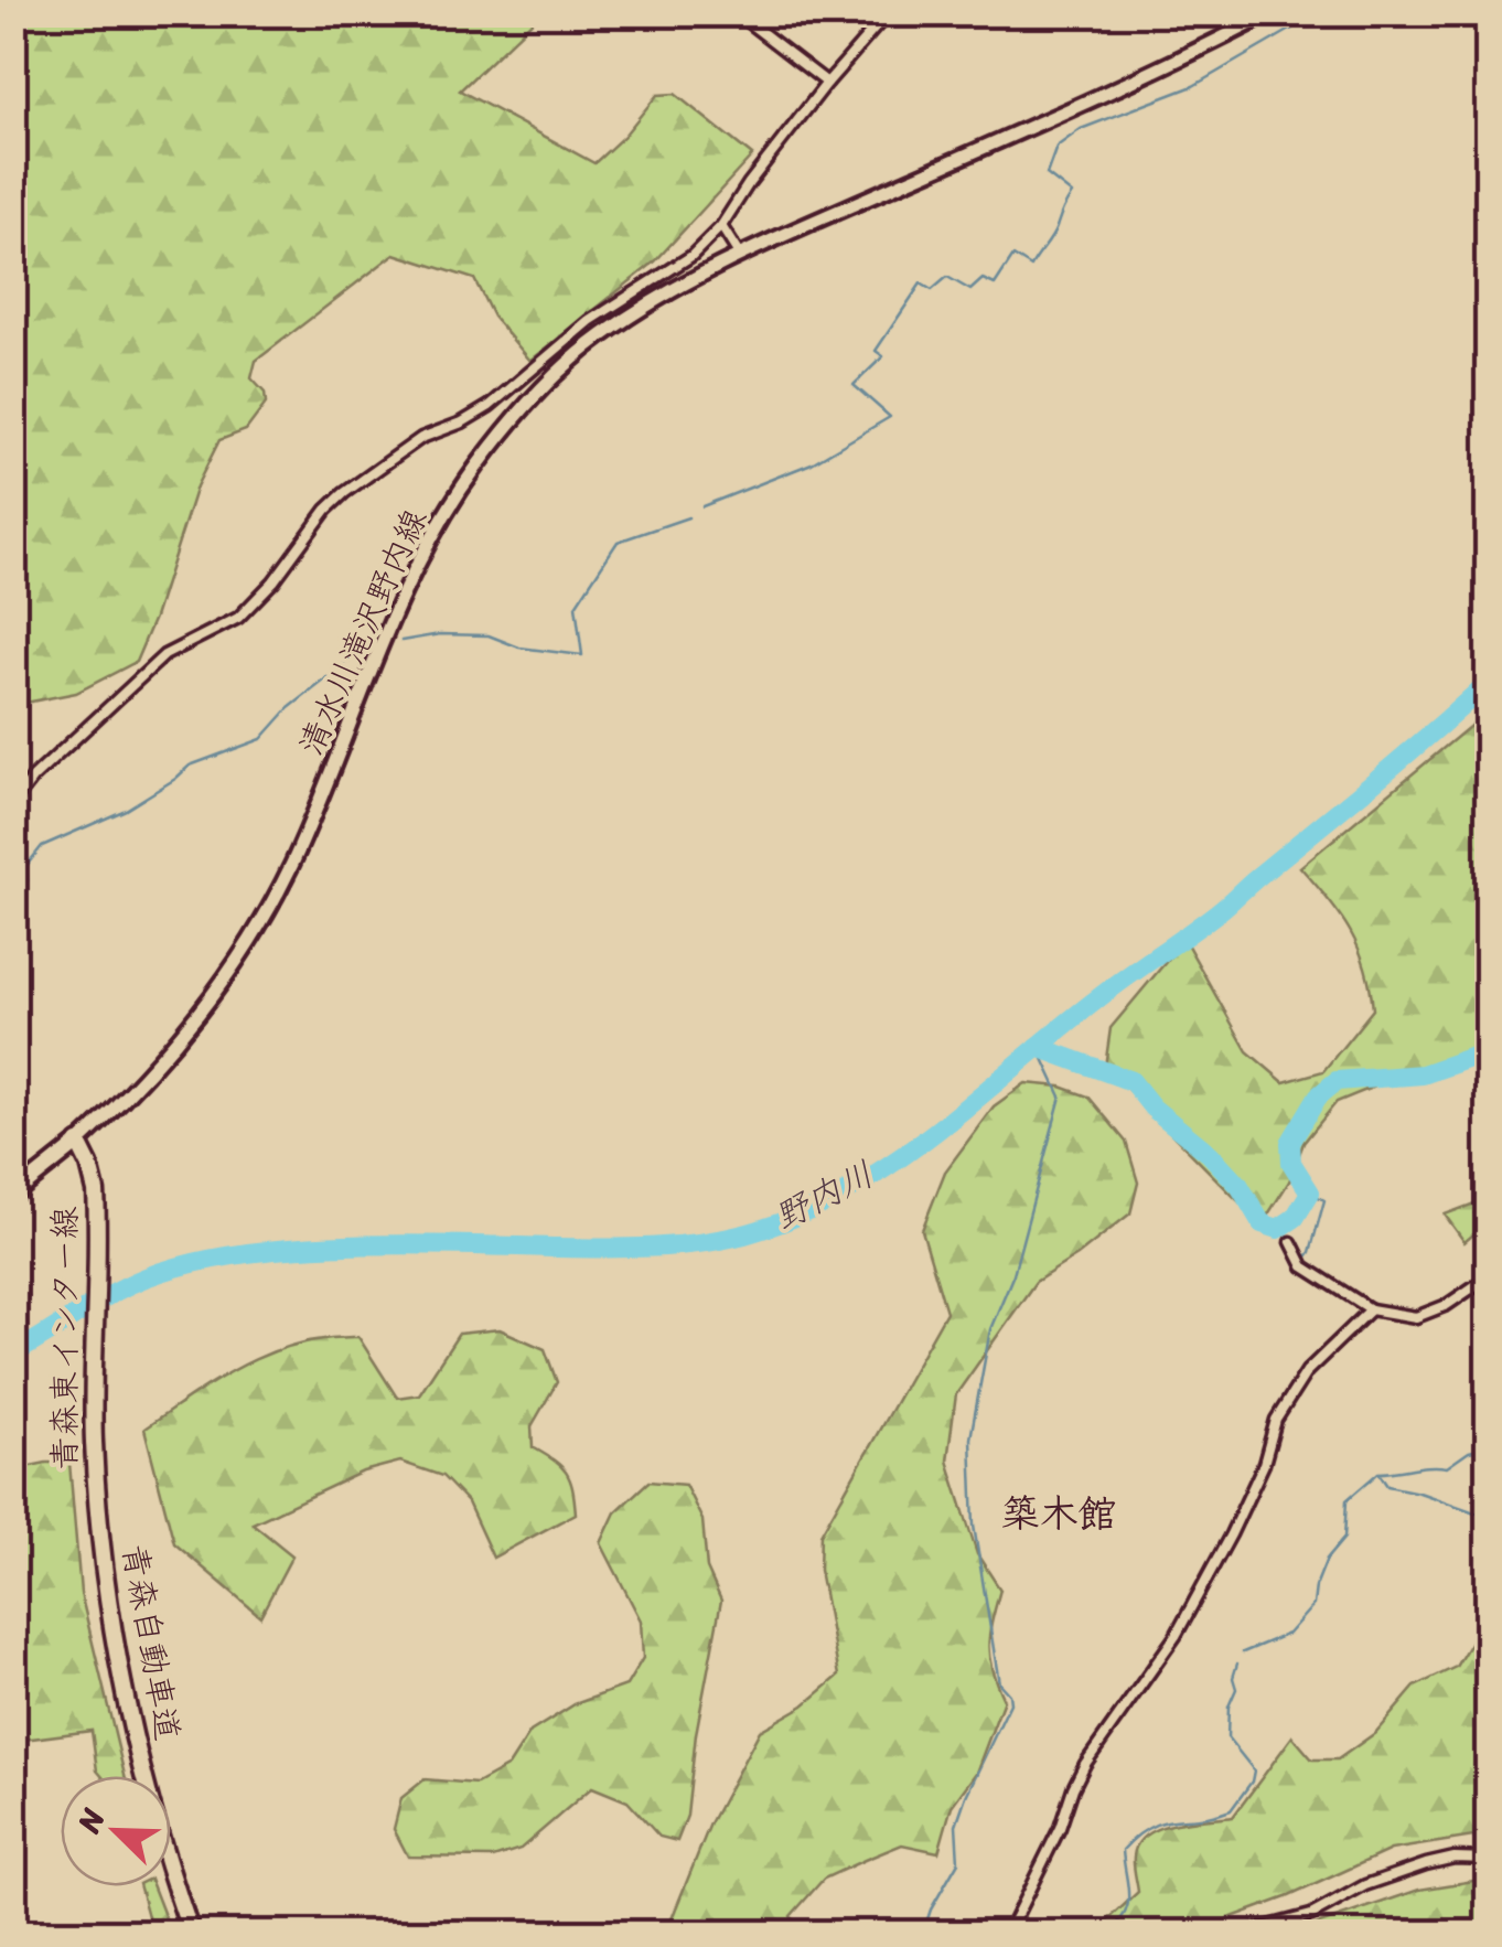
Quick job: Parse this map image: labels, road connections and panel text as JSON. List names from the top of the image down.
{
  "streets": {
    "highway": ["青森東インター線", "青森自動車道"],
    "main road": ["清水川滝沢野内線"]
  },
  "crossings": [
    ["清水川滝沢野内線", "青森東インター線"],
    ["青森東インター線", "青森自動車道"]
  ],
  "districts": ["築木館"],
  "water": ["野内川"],
  "north": "top left"
}
